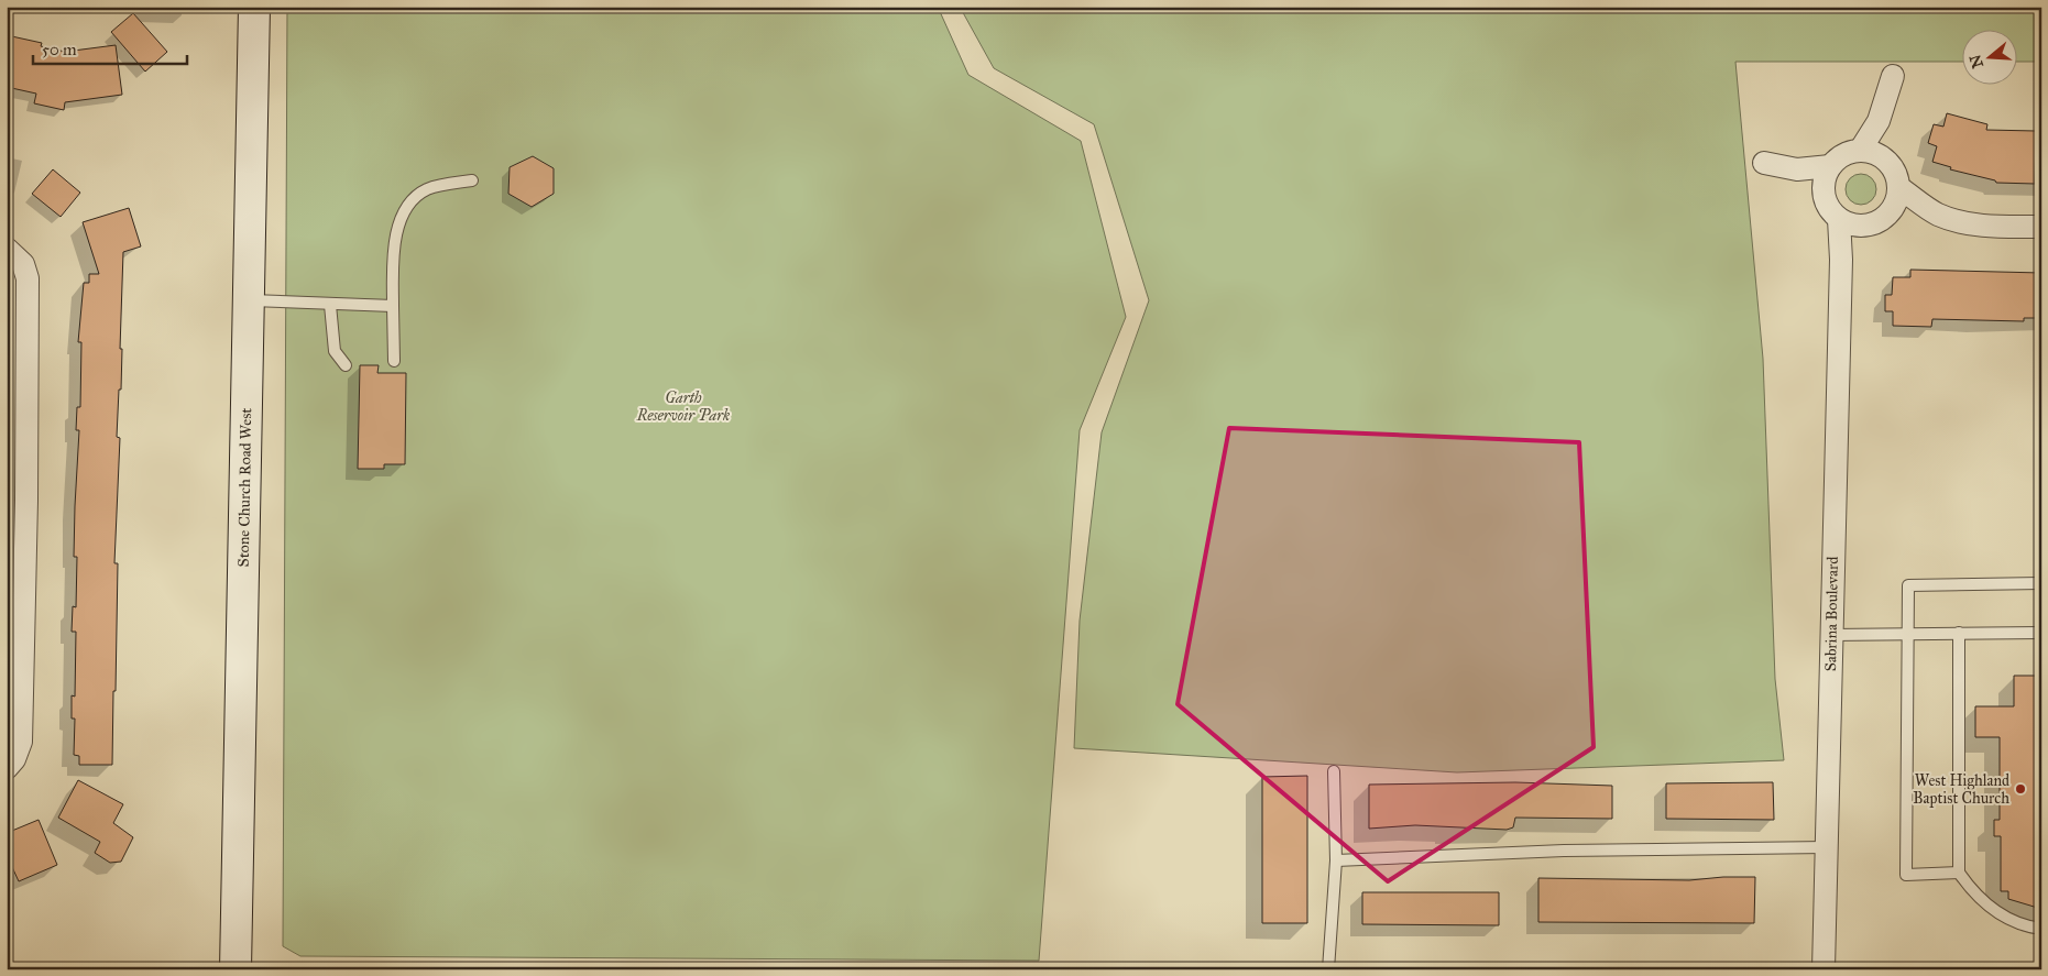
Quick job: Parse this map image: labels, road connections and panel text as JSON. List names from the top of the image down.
{
  "streets": {
    "main road": ["Stone Church Road West"],
    "street": ["Sabrina Boulevard"]
  },
  "parks": ["Garth Reservoir Park"],
  "places": ["West Highland Baptist Church"],
  "scale_bar": "50 m",
  "north": "left"
}
